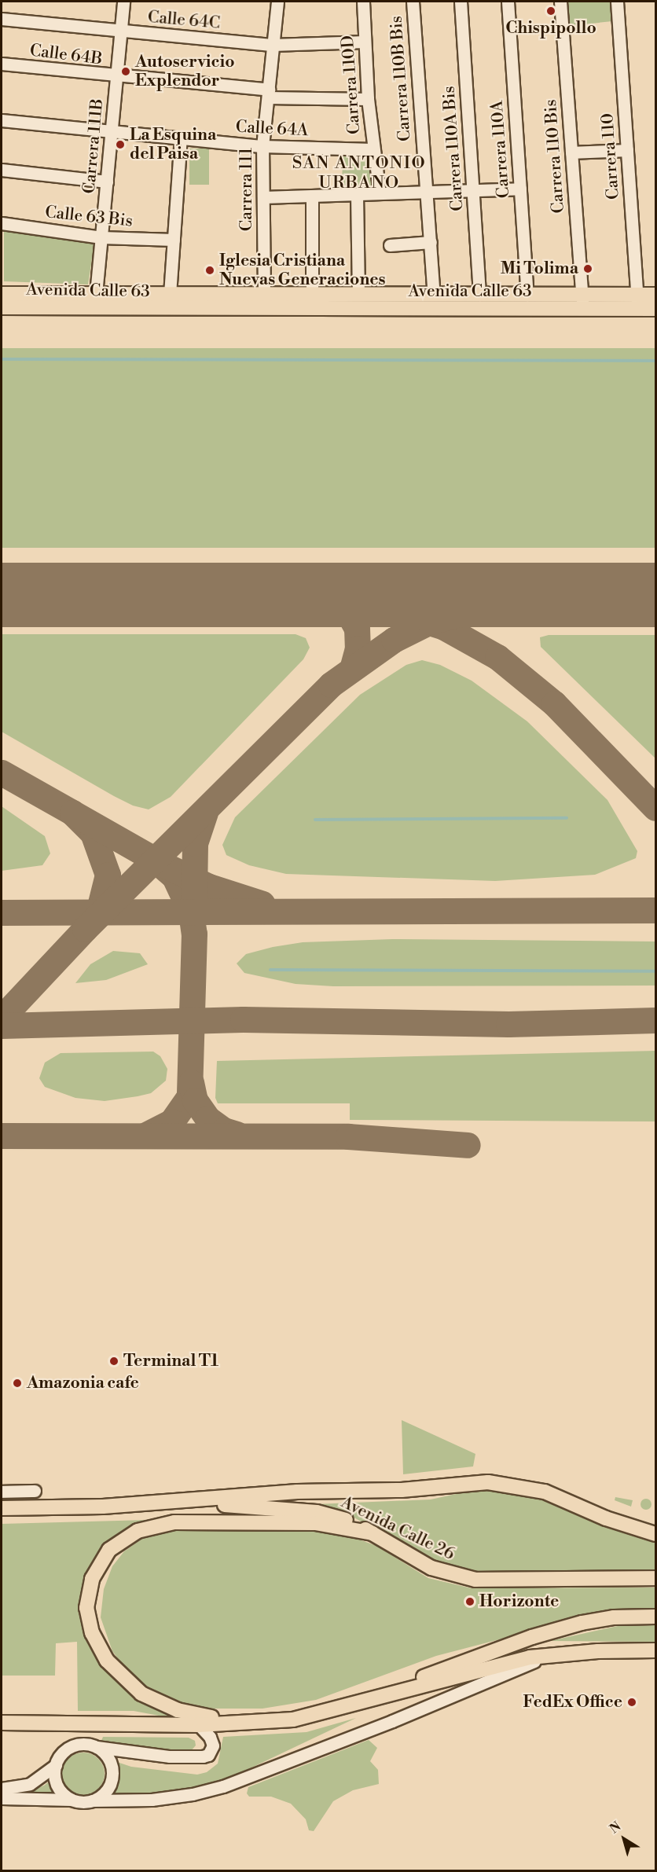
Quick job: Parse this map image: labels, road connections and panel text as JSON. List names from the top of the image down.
{
  "streets": {
    "main road": ["Avenida Calle 63", "Avenida Calle 26"],
    "street": [
      "Calle 64C",
      "Calle 64B",
      "Carrera 110B Bis",
      "Carrera 110D",
      "Calle 64A",
      "Carrera 111B",
      "Carrera 110A Bis",
      "Carrera 110A",
      "Carrera 110 Bis",
      "Carrera 110",
      "Carrera 111",
      "Calle 63 Bis"
    ]
  },
  "crossings": [
    ["Calle 64C", "Carrera 110D"],
    ["Calle 64C", "Carrera 111B"],
    ["Calle 64C", "Carrera 111"],
    ["Calle 64B", "Carrera 110D"],
    ["Calle 64B", "Carrera 111B"],
    ["Calle 64B", "Carrera 111"],
    ["Carrera 110B Bis", "Avenida Calle 63"],
    ["Carrera 110D", "Calle 64A"],
    ["Calle 64A", "Carrera 111B"],
    ["Calle 64A", "Carrera 111"],
    ["Carrera 111B", "Calle 63 Bis"],
    ["Carrera 111B", "Avenida Calle 63"],
    ["Carrera 110A Bis", "Avenida Calle 63"],
    ["Carrera 110A", "Avenida Calle 63"],
    ["Carrera 110 Bis", "Avenida Calle 63"],
    ["Carrera 110", "Avenida Calle 63"],
    ["Carrera 111", "Avenida Calle 63"]
  ],
  "districts": ["SAN ANTONIO URBANO"],
  "places": [
    "Chispipollo",
    "Autoservicio Explendor",
    "La Esquina del Paisa",
    "Mi Tolima",
    "Iglesia Cristiana Nuevas Generaciones",
    "Terminal T1",
    "Amazonia cafe",
    "Horizonte",
    "FedEx Office"
  ],
  "north": "top left"
}
